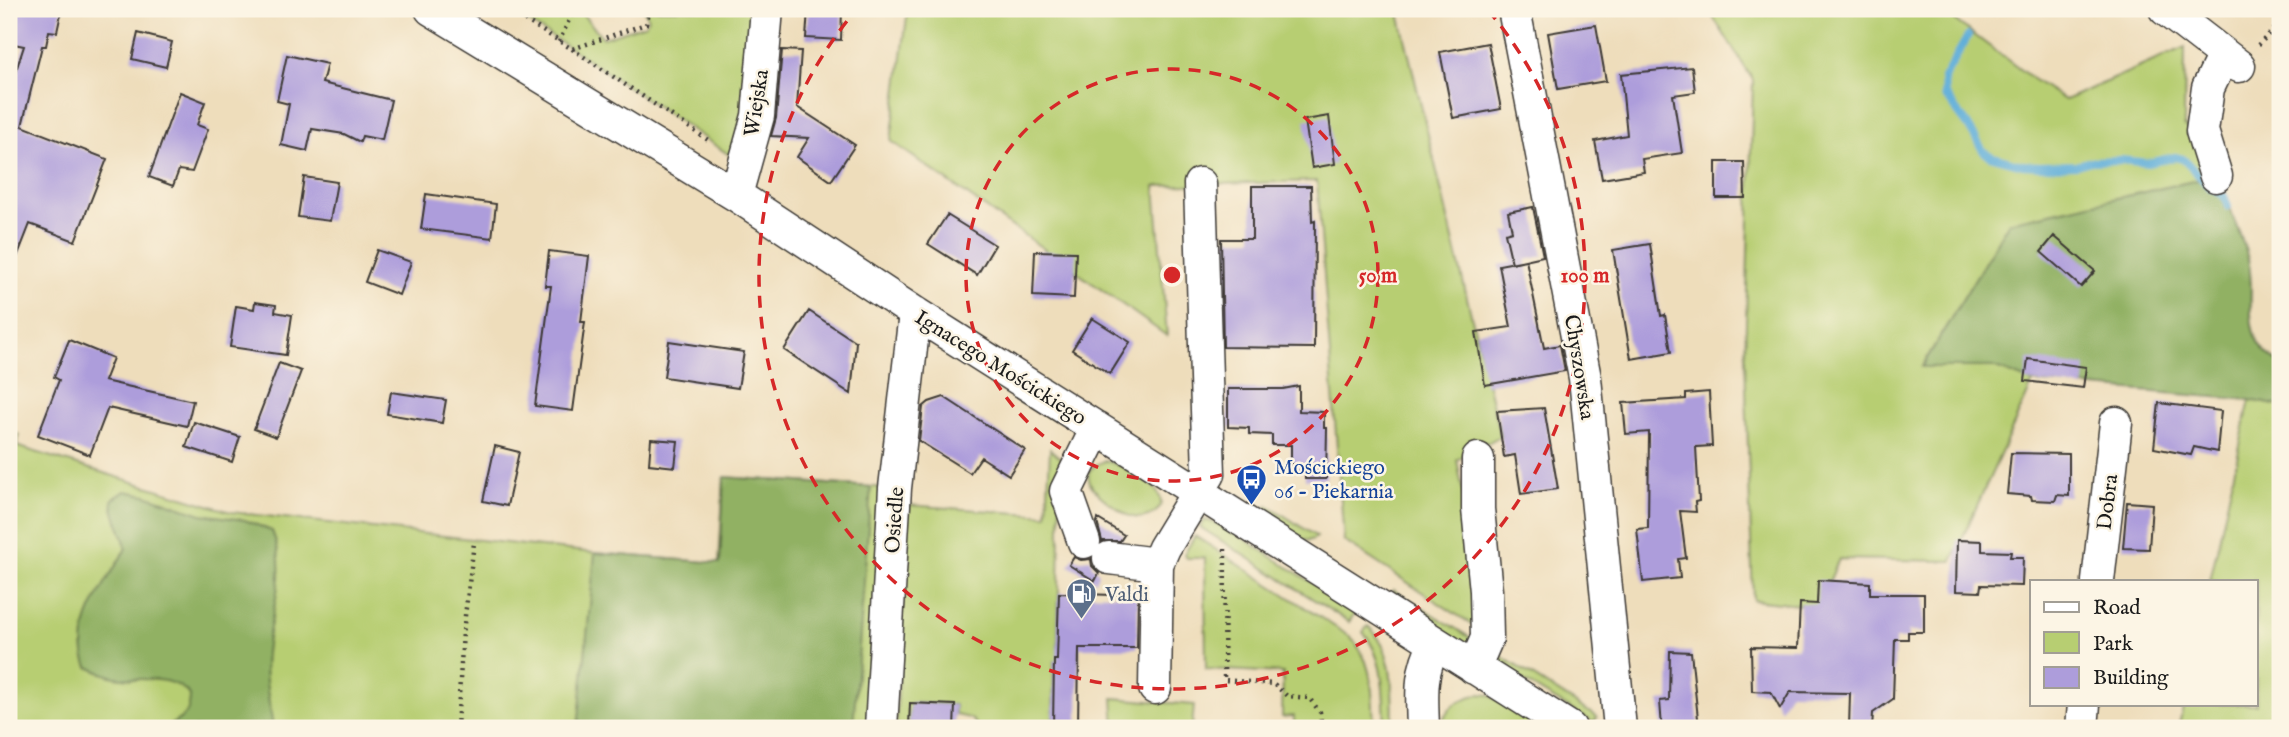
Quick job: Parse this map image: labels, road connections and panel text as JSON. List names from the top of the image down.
{
  "streets": {
    "street": [
      "Wiejska",
      "Ignacego Mościckiego",
      "Chyszowska",
      "Dobra",
      "Osiedle"
    ]
  },
  "crossings": [
    ["Wiejska", "Ignacego Mościckiego"],
    ["Ignacego Mościckiego", "Osiedle"]
  ],
  "places": {
    "bus stop": ["Mościckiego 06 - Piekarnia"],
    "fuel station": ["Valdi"]
  },
  "legend": ["Road", "Park", "Building"],
  "rings": ["50 m", "100 m"]
}
